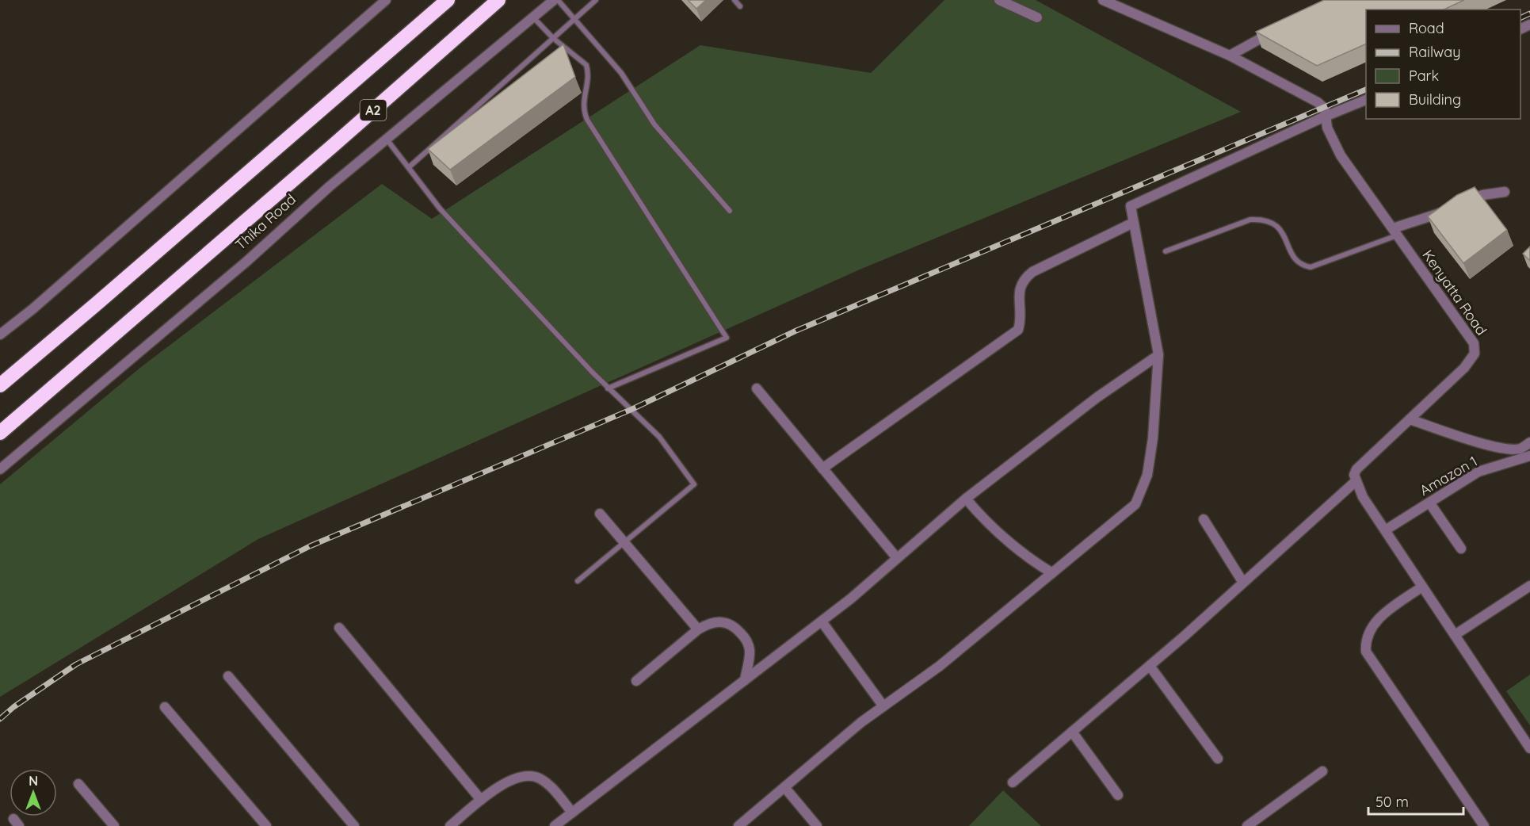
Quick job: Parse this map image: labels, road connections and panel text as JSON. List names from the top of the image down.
{
  "streets": {
    "highway": ["A2", "Thika Road"],
    "street": ["Kenyatta Road", "Amazon 1"]
  },
  "legend": [
    "Road",
    "Railway",
    "Park",
    "Building"
  ],
  "scale_bar": "50 m",
  "north": "top"
}
